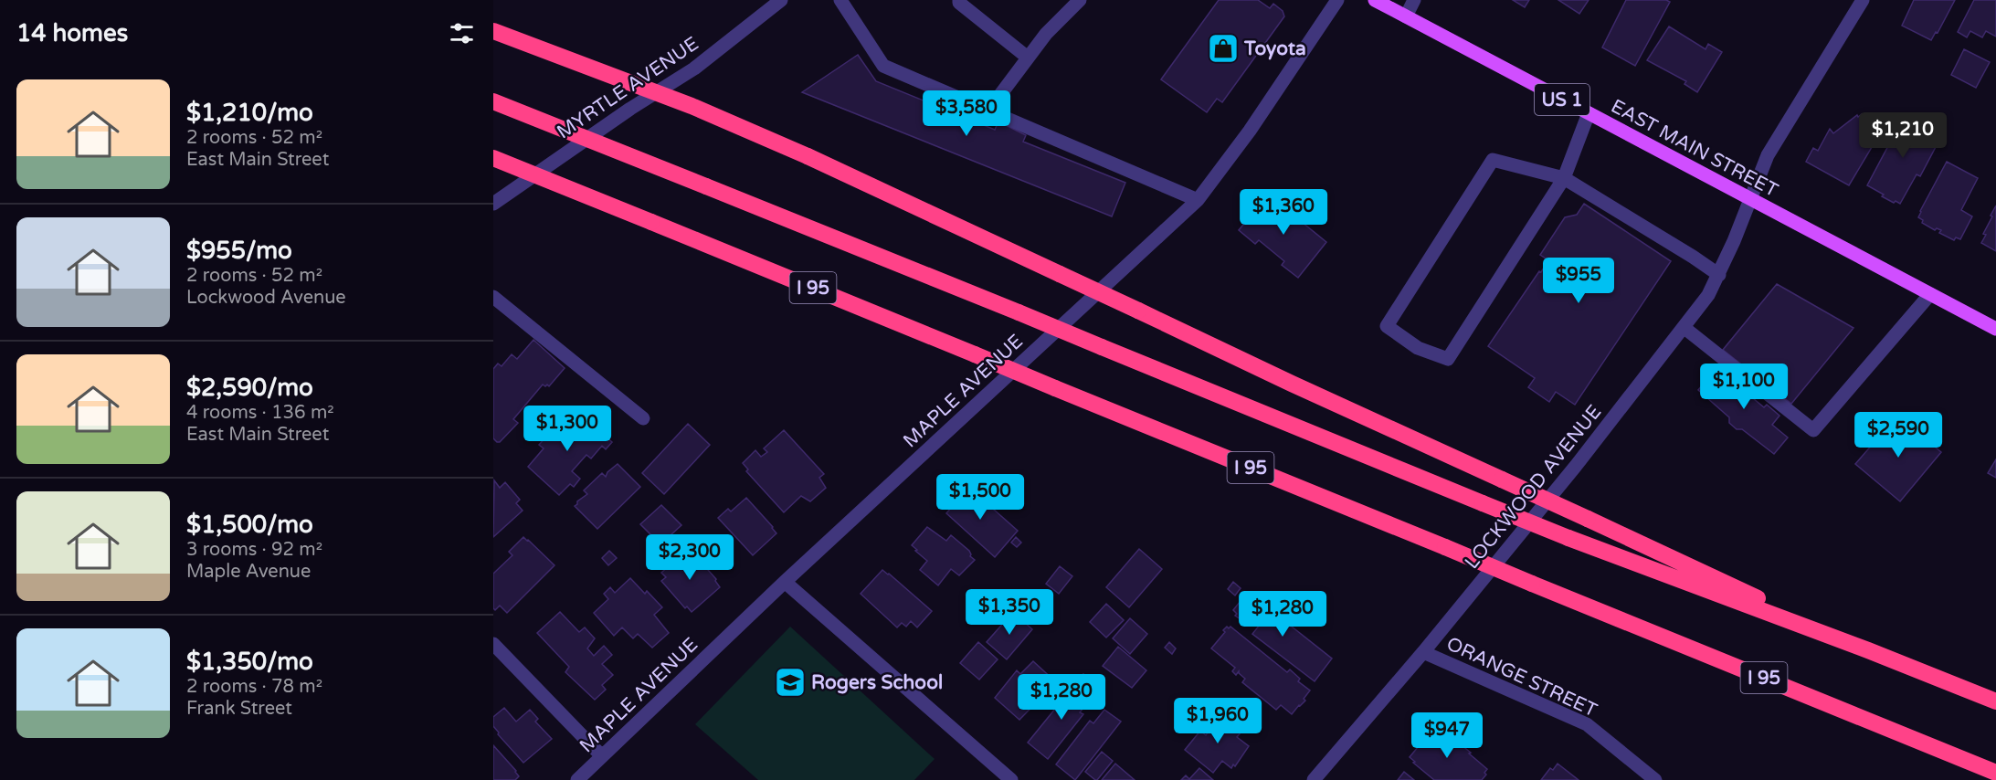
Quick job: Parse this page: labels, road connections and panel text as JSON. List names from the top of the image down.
{
  "streets": {
    "highway": ["I 95"],
    "main road": ["US 1", "EAST MAIN STREET"],
    "street": [
      "MYRTLE AVENUE",
      "MAPLE AVENUE",
      "LOCKWOOD AVENUE",
      "ORANGE STREET"
    ]
  },
  "crossings": [
    ["EAST MAIN STREET", "LOCKWOOD AVENUE"],
    ["LOCKWOOD AVENUE", "ORANGE STREET"]
  ],
  "places": {
    "shop": ["Toyota"],
    "school or university": ["Rogers School"]
  },
  "page": {
    "heading": "14 homes",
    "list": [
      {
        "name": "$1,210/mo",
        "note": "2 rooms · 52 m² · East Main Street"
      },
      {
        "name": "$955/mo",
        "note": "2 rooms · 52 m² · Lockwood Avenue"
      },
      {
        "name": "$2,590/mo",
        "note": "4 rooms · 136 m² · East Main Street"
      },
      {
        "name": "$1,500/mo",
        "note": "3 rooms · 92 m² · Maple Avenue"
      },
      {
        "name": "$1,350/mo",
        "note": "2 rooms · 78 m² · Frank Street"
      }
    ],
    "price": [
      "$3,580",
      "$1,210",
      "$1,360",
      "$955",
      "$1,100",
      "$1,300",
      "$2,590",
      "$1,500",
      "$2,300",
      "$1,350",
      "$1,280",
      "$1,280",
      "$1,960",
      "$947"
    ]
  }
}
